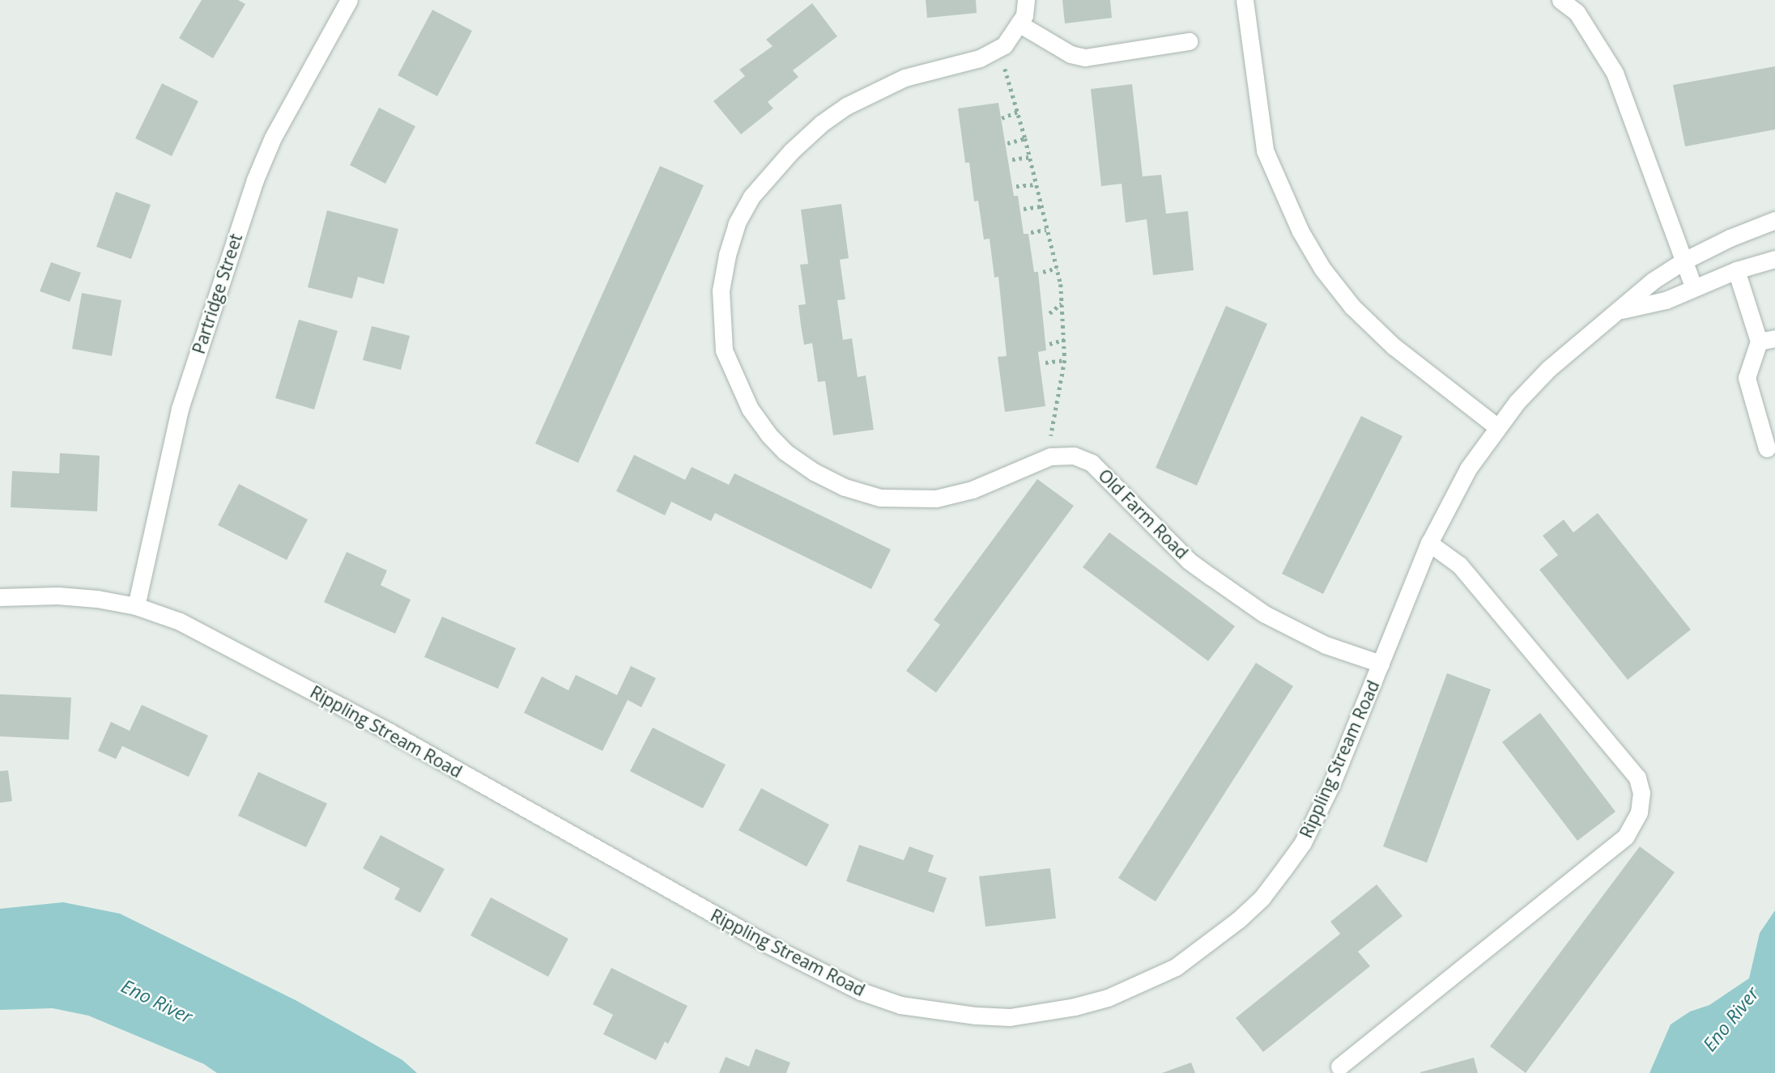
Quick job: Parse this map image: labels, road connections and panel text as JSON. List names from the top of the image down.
{
  "streets": {
    "street": ["Partridge Street", "Old Farm Road", "Rippling Stream Road"]
  },
  "crossings": [
    ["Partridge Street", "Rippling Stream Road"],
    ["Old Farm Road", "Rippling Stream Road"]
  ],
  "water": ["Eno River"]
}
